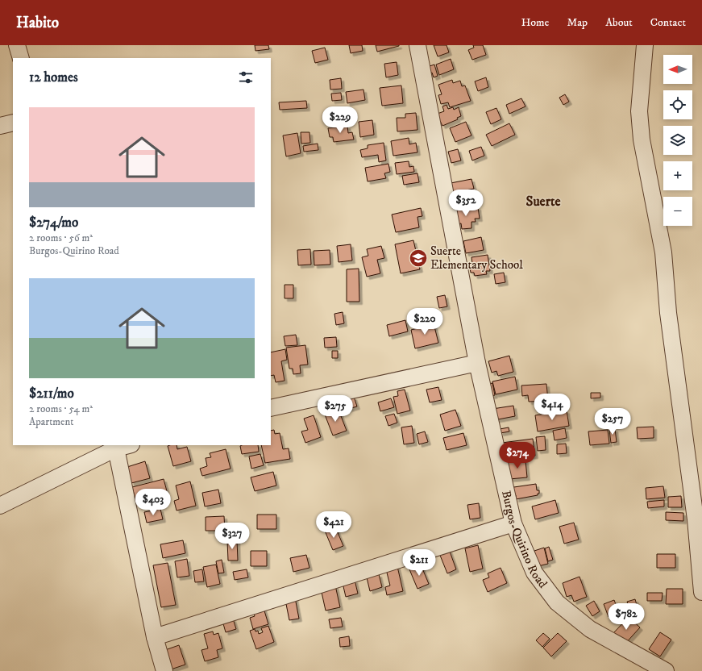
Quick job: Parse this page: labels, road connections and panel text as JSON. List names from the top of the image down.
{
  "streets": {
    "street": ["Burgos-Quirino Road"]
  },
  "districts": ["Suerte"],
  "places": {
    "school or university": ["Suerte Elementary School"]
  },
  "north": "left",
  "page": {
    "header": "Habito",
    "nav": [
      "Home",
      "Map",
      "About",
      "Contact"
    ],
    "map_buttons": ["+", "−"],
    "heading": "12 homes",
    "list": [
      {
        "name": "$274/mo",
        "note": "2 rooms · 56 m² · Burgos-Quirino Road"
      },
      {
        "name": "$211/mo",
        "note": "2 rooms · 54 m² · Apartment"
      }
    ],
    "price": [
      "$229",
      "$352",
      "$220",
      "$414",
      "$275",
      "$257",
      "$274",
      "$403",
      "$421",
      "$327",
      "$211",
      "$782"
    ]
  }
}
